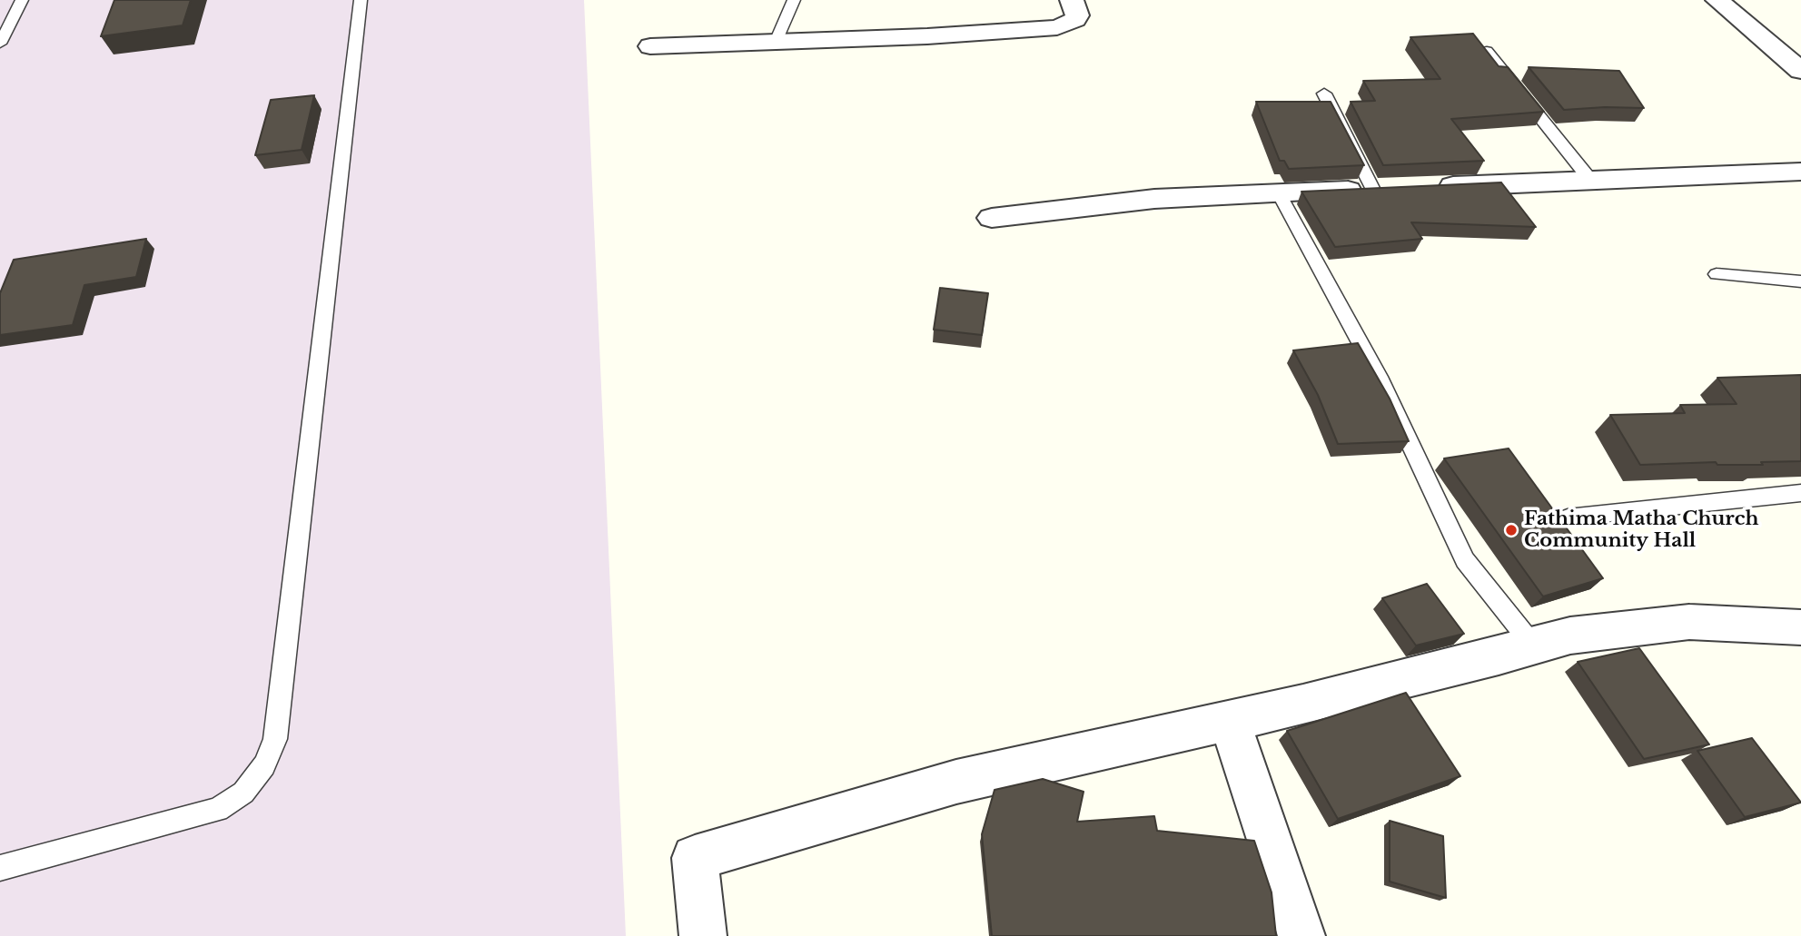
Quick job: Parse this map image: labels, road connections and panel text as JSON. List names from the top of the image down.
{
  "places": ["Fathima Matha Church Community Hall"]
}
